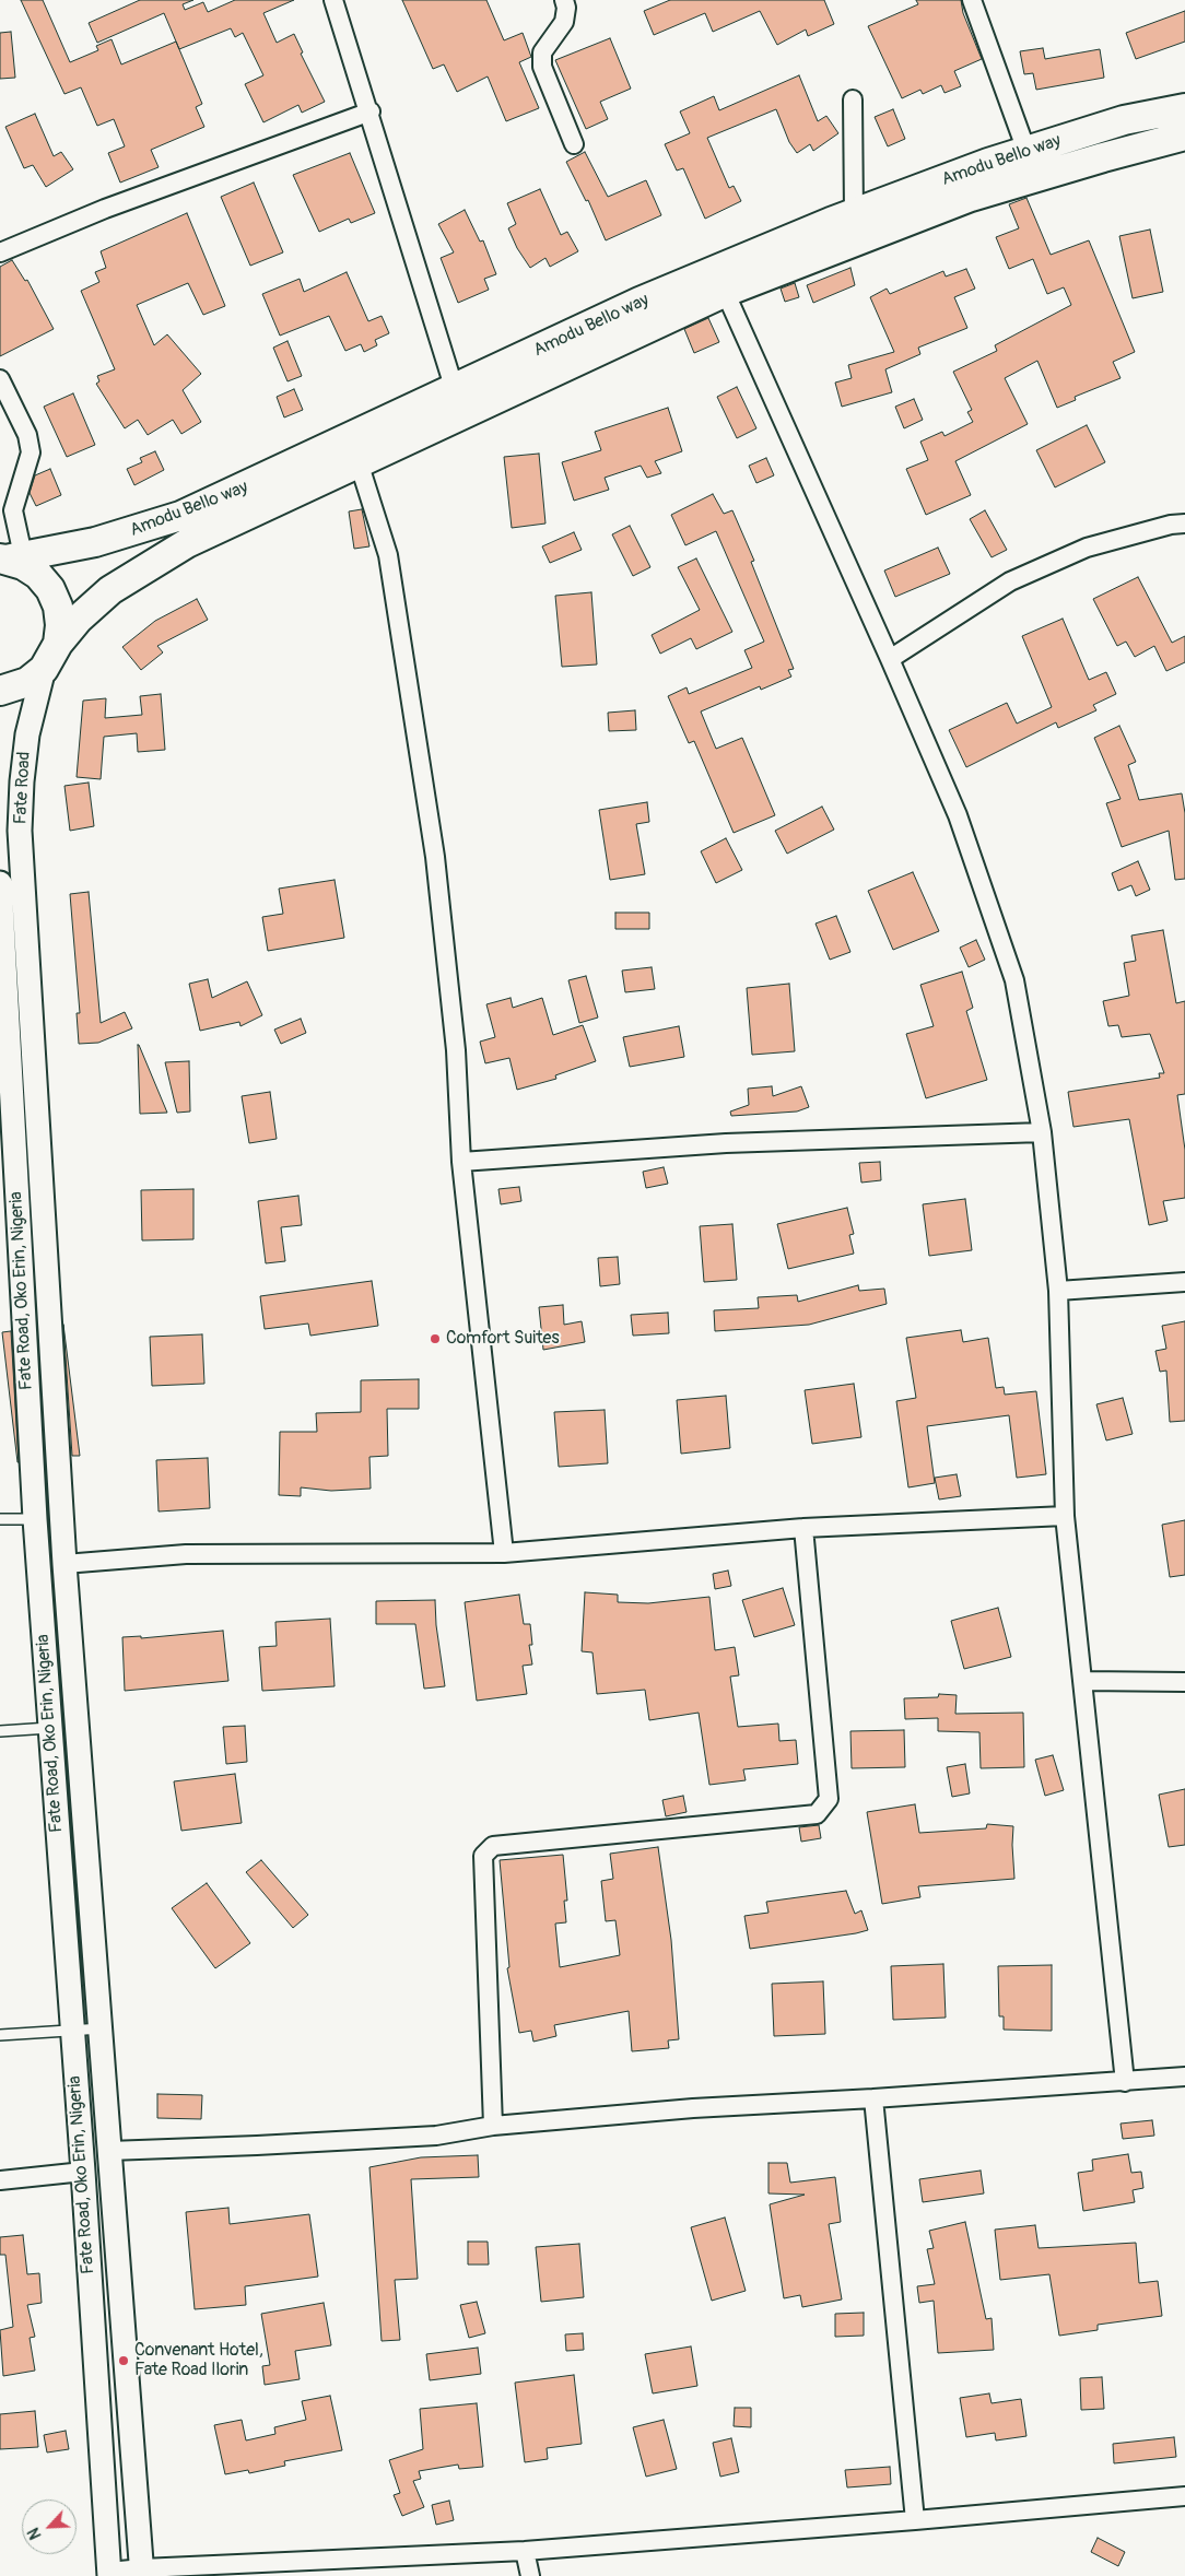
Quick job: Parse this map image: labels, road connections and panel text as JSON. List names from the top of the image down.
{
  "streets": {
    "main road": ["Amodu Bello way"],
    "street": ["Fate Road", "Fate Road, Oko Erin, Nigeria"]
  },
  "crossings": [
    ["Amodu Bello way", "Fate Road"],
    ["Fate Road", "Fate Road, Oko Erin, Nigeria"]
  ],
  "places": ["Comfort Suites", "Convenant Hotel, Fate Road Ilorin"],
  "north": "bottom left"
}
